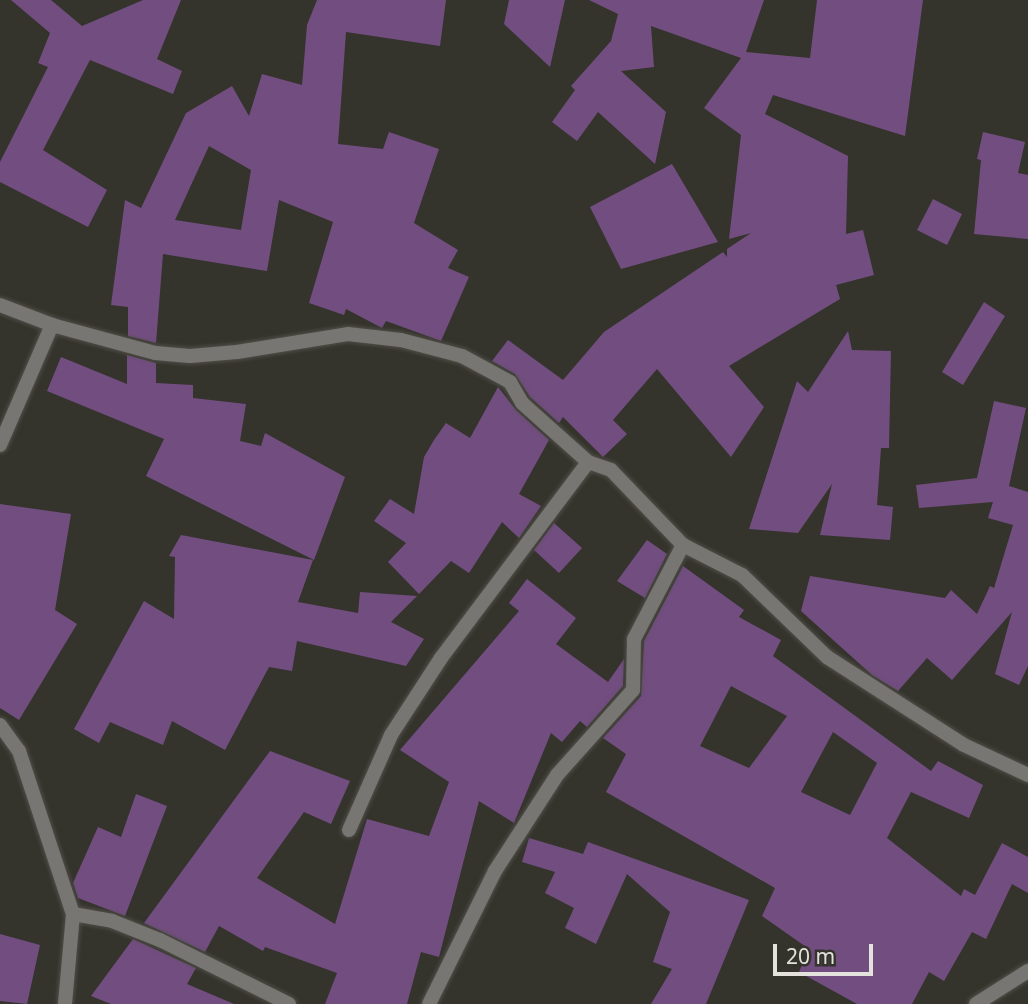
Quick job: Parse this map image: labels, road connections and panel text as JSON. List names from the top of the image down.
{
  "scale_bar": "20 m"
}
